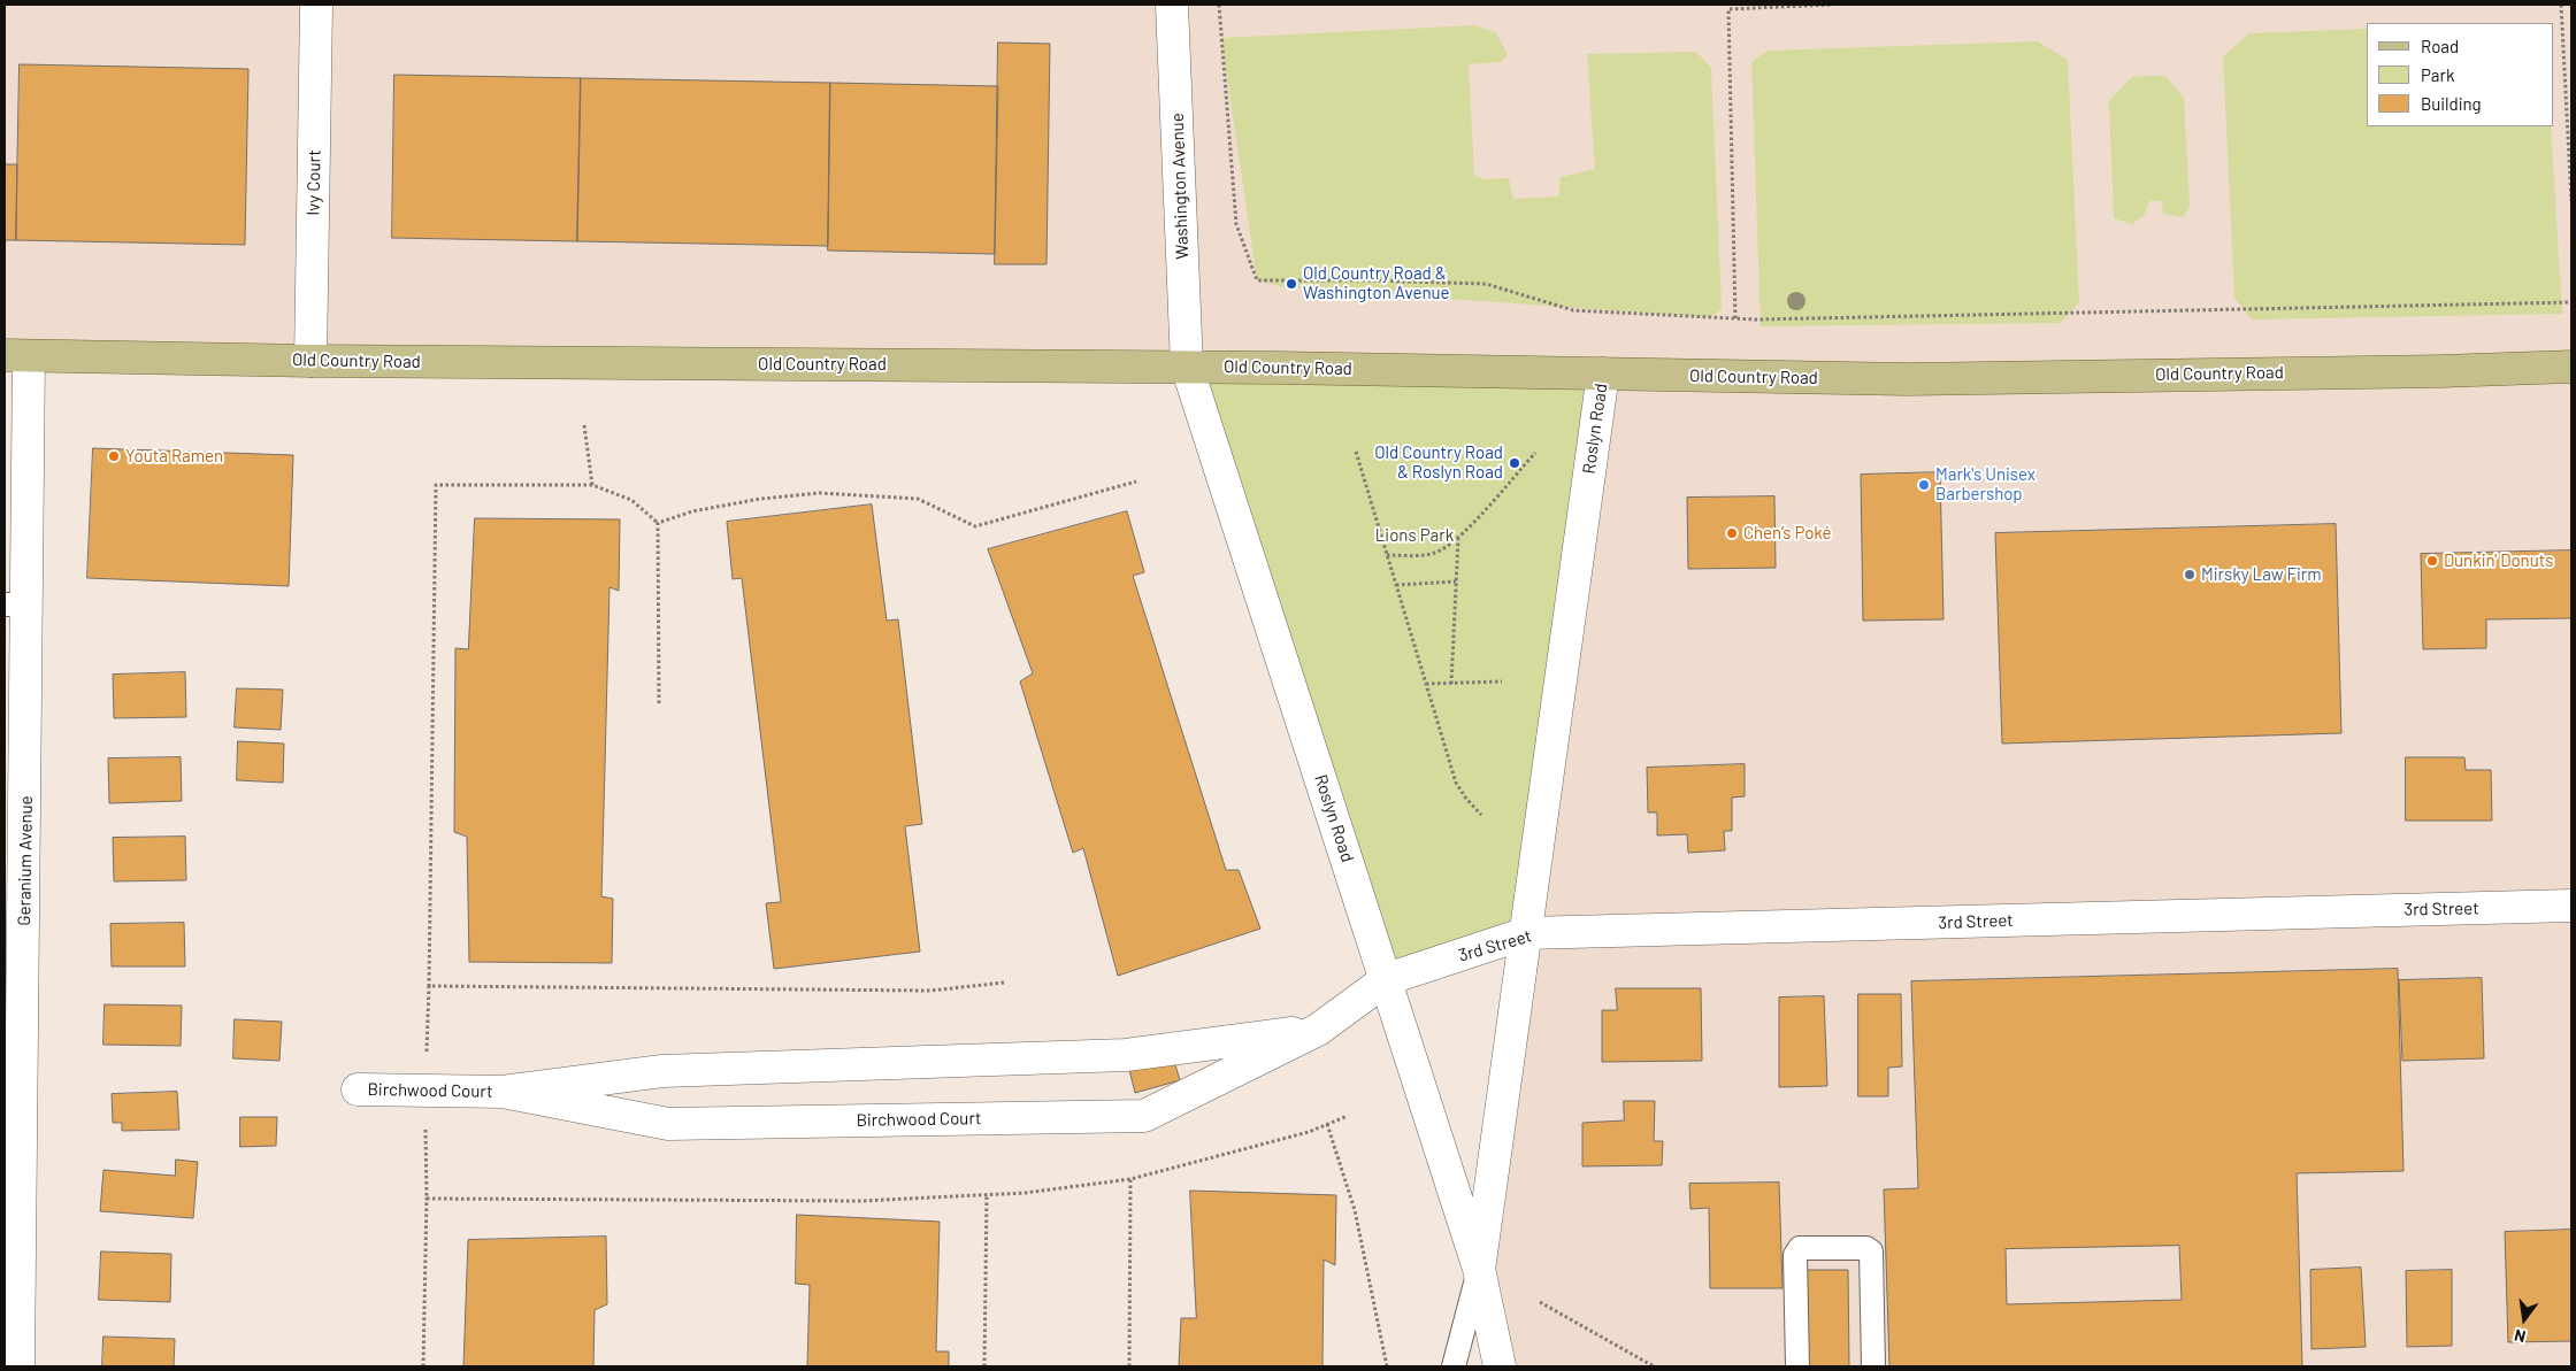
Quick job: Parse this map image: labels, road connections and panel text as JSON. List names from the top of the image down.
{
  "streets": {
    "main road": ["Old Country Road"],
    "street": [
      "Ivy Court",
      "Washington Avenue",
      "Roslyn Road",
      "Geranium Avenue",
      "3rd Street",
      "Birchwood Court"
    ]
  },
  "crossings": [
    ["Ivy Court", "Old Country Road"],
    ["Washington Avenue", "Old Country Road"],
    ["Washington Avenue", "Roslyn Road"],
    ["Old Country Road", "Roslyn Road"],
    ["Old Country Road", "Geranium Avenue"],
    ["Roslyn Road", "3rd Street"],
    ["Roslyn Road", "Birchwood Court"],
    ["3rd Street", "Birchwood Court"]
  ],
  "parks": ["Lions Park"],
  "places": [
    "Old Country Road & Washington Avenue",
    "Youta Ramen",
    "Old Country Road & Roslyn Road",
    "Mark's Unisex Barbershop",
    "Chen’s Poké",
    "Dunkin' Donuts",
    "Mirsky Law Firm"
  ],
  "legend": ["Road", "Park", "Building"],
  "north": "bottom"
}
